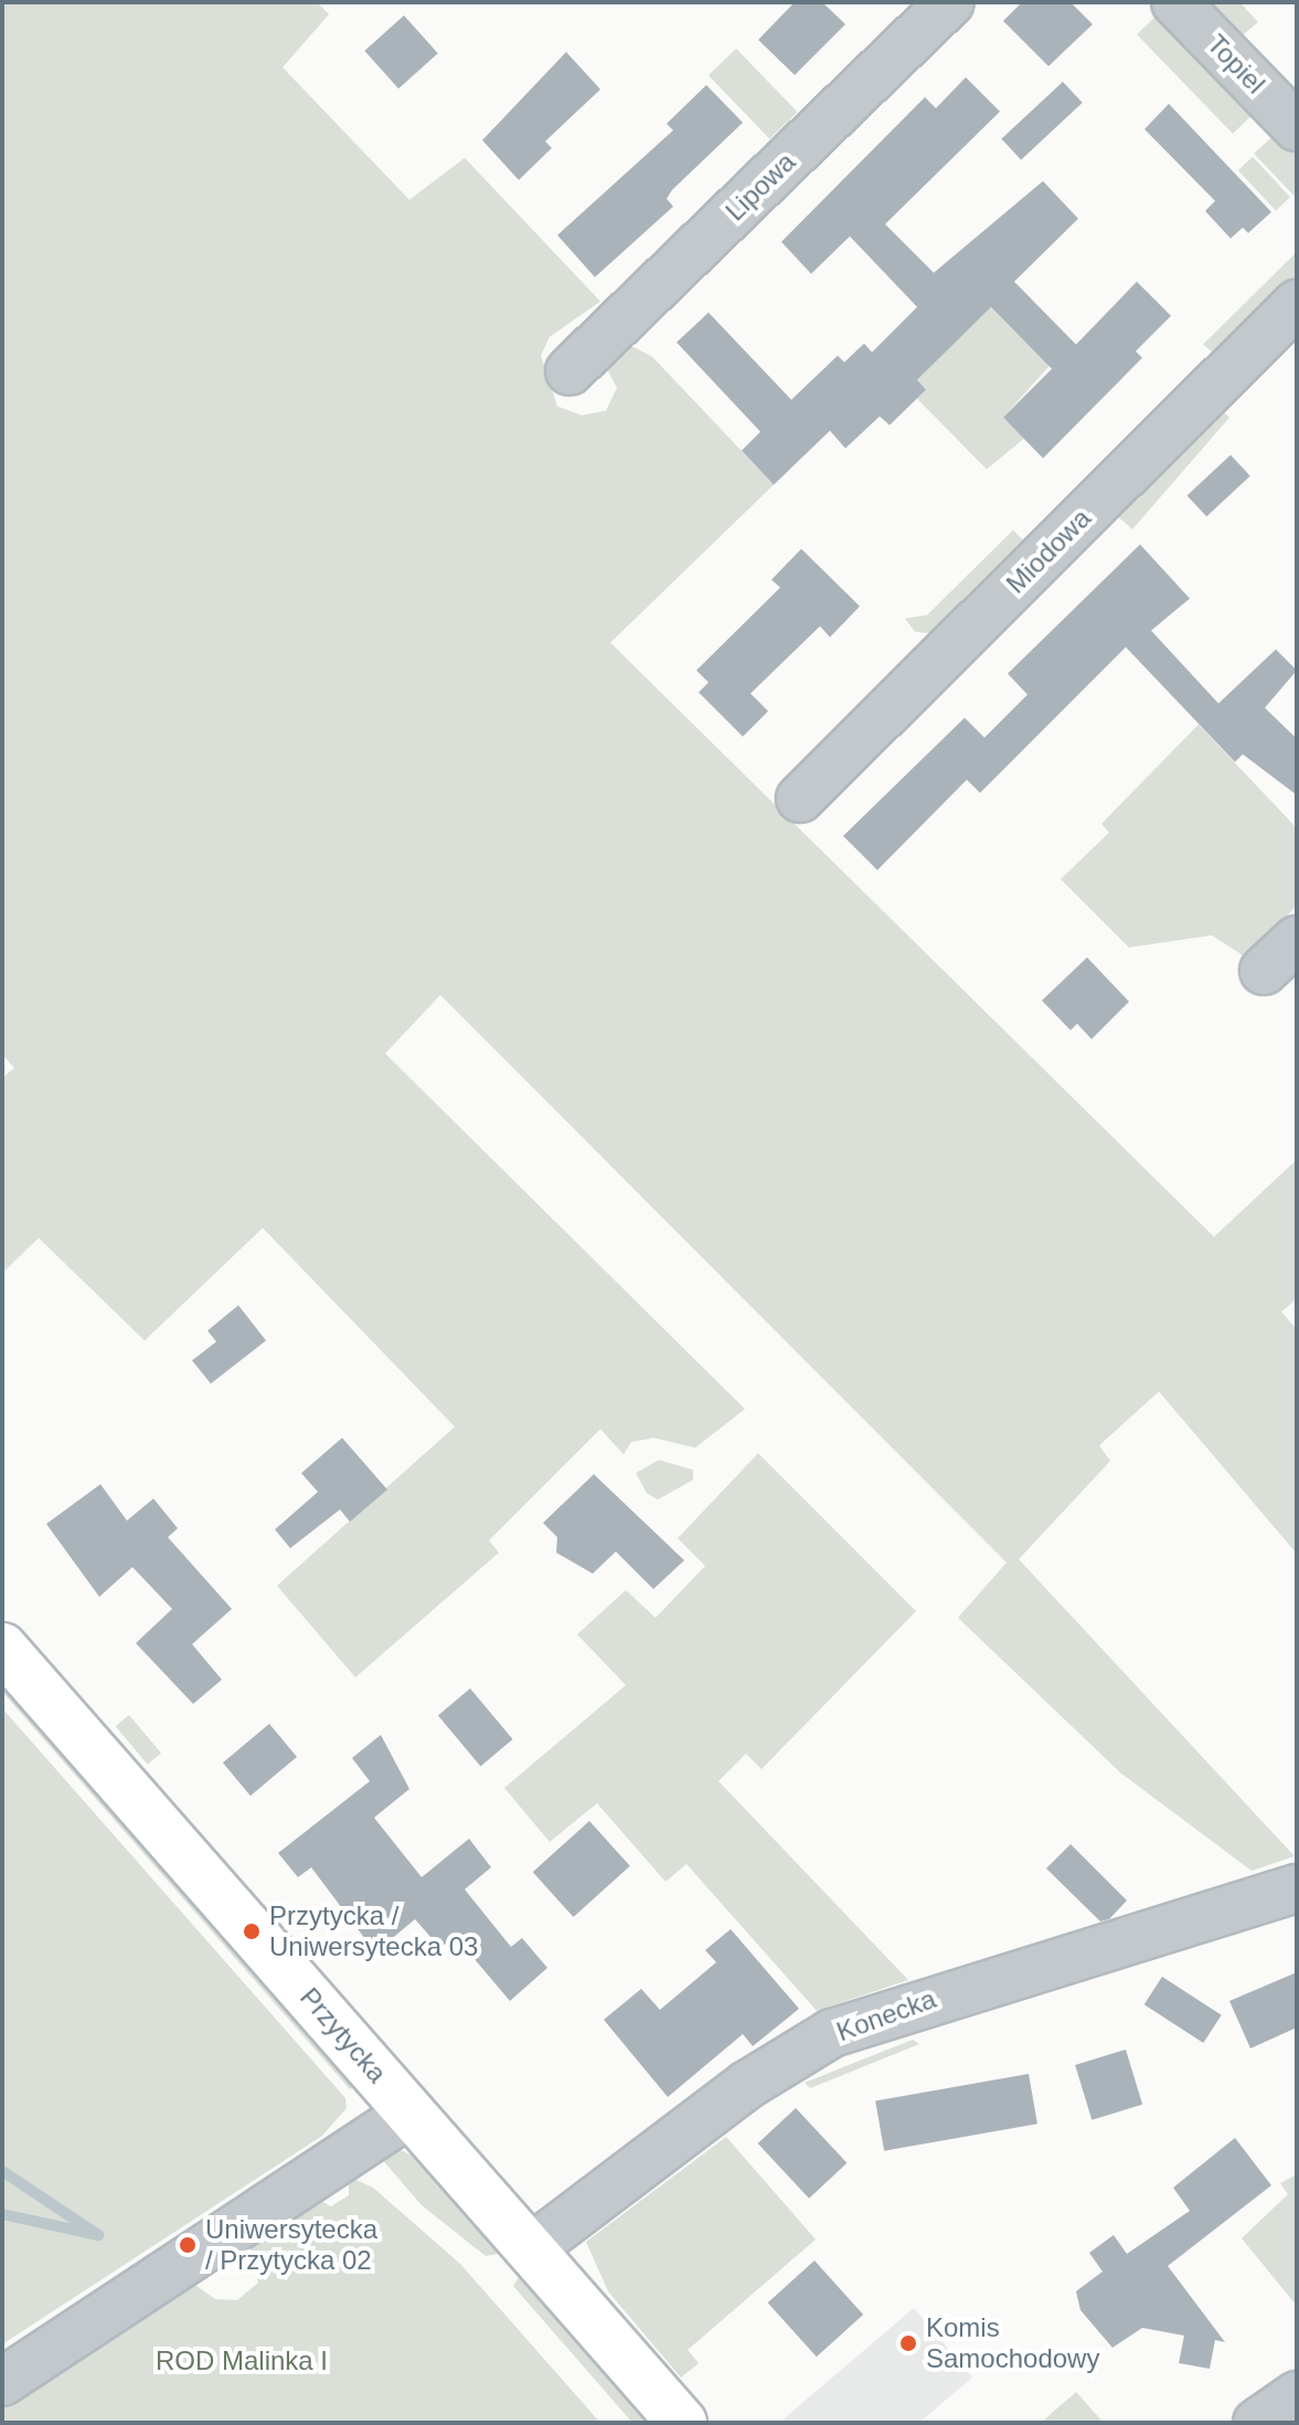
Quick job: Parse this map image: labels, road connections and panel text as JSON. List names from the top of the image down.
{
  "streets": {
    "main road": ["Przytycka"],
    "street": [
      "Topiel",
      "Lipowa",
      "Miodowa",
      "Konecka"
    ]
  },
  "crossings": [
    ["Konecka", "Przytycka"]
  ],
  "parks": ["ROD Malinka I"],
  "places": ["Przytycka / Uniwersytecka 03", "Uniwersytecka / Przytycka 02", "Komis Samochodowy"]
}
